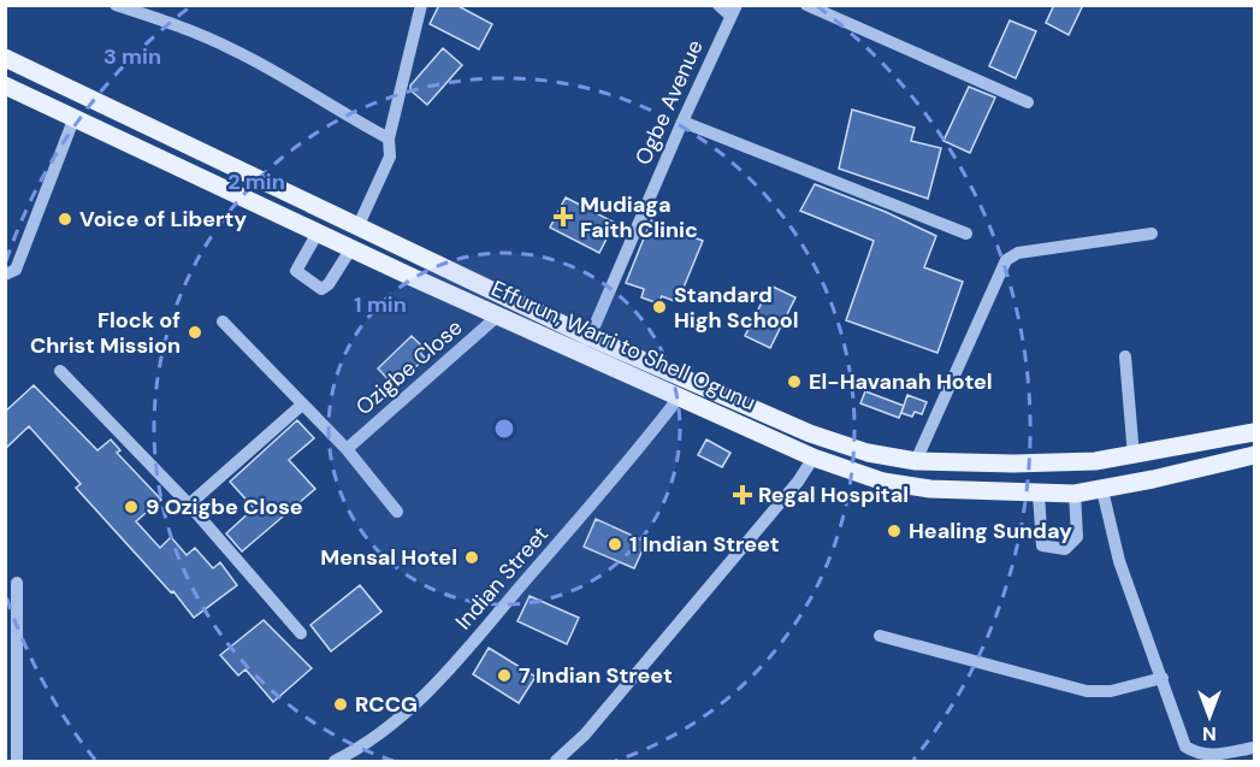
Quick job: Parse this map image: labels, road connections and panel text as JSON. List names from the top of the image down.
{
  "streets": {
    "main road": ["Effurun, Warri to Shell Ogunu"],
    "street": ["Ogbe Avenue", "Ozigbe Close", "Indian Street"]
  },
  "crossings": [
    ["Effurun, Warri to Shell Ogunu", "Ozigbe Close"],
    ["Effurun, Warri to Shell Ogunu", "Indian Street"]
  ],
  "places": {
    "health": ["Mudiaga Faith Clinic", "Regal Hospital"],
    "other": [
      "Voice of Liberty",
      "Standard High School",
      "Flock of Christ Mission",
      "El-Havanah Hotel",
      "9 Ozigbe Close",
      "Healing Sunday",
      "1 Indian Street",
      "Mensal Hotel",
      "7 Indian Street",
      "RCCG"
    ]
  },
  "north": "bottom",
  "rings": ["3 min", "2 min", "1 min"]
}
